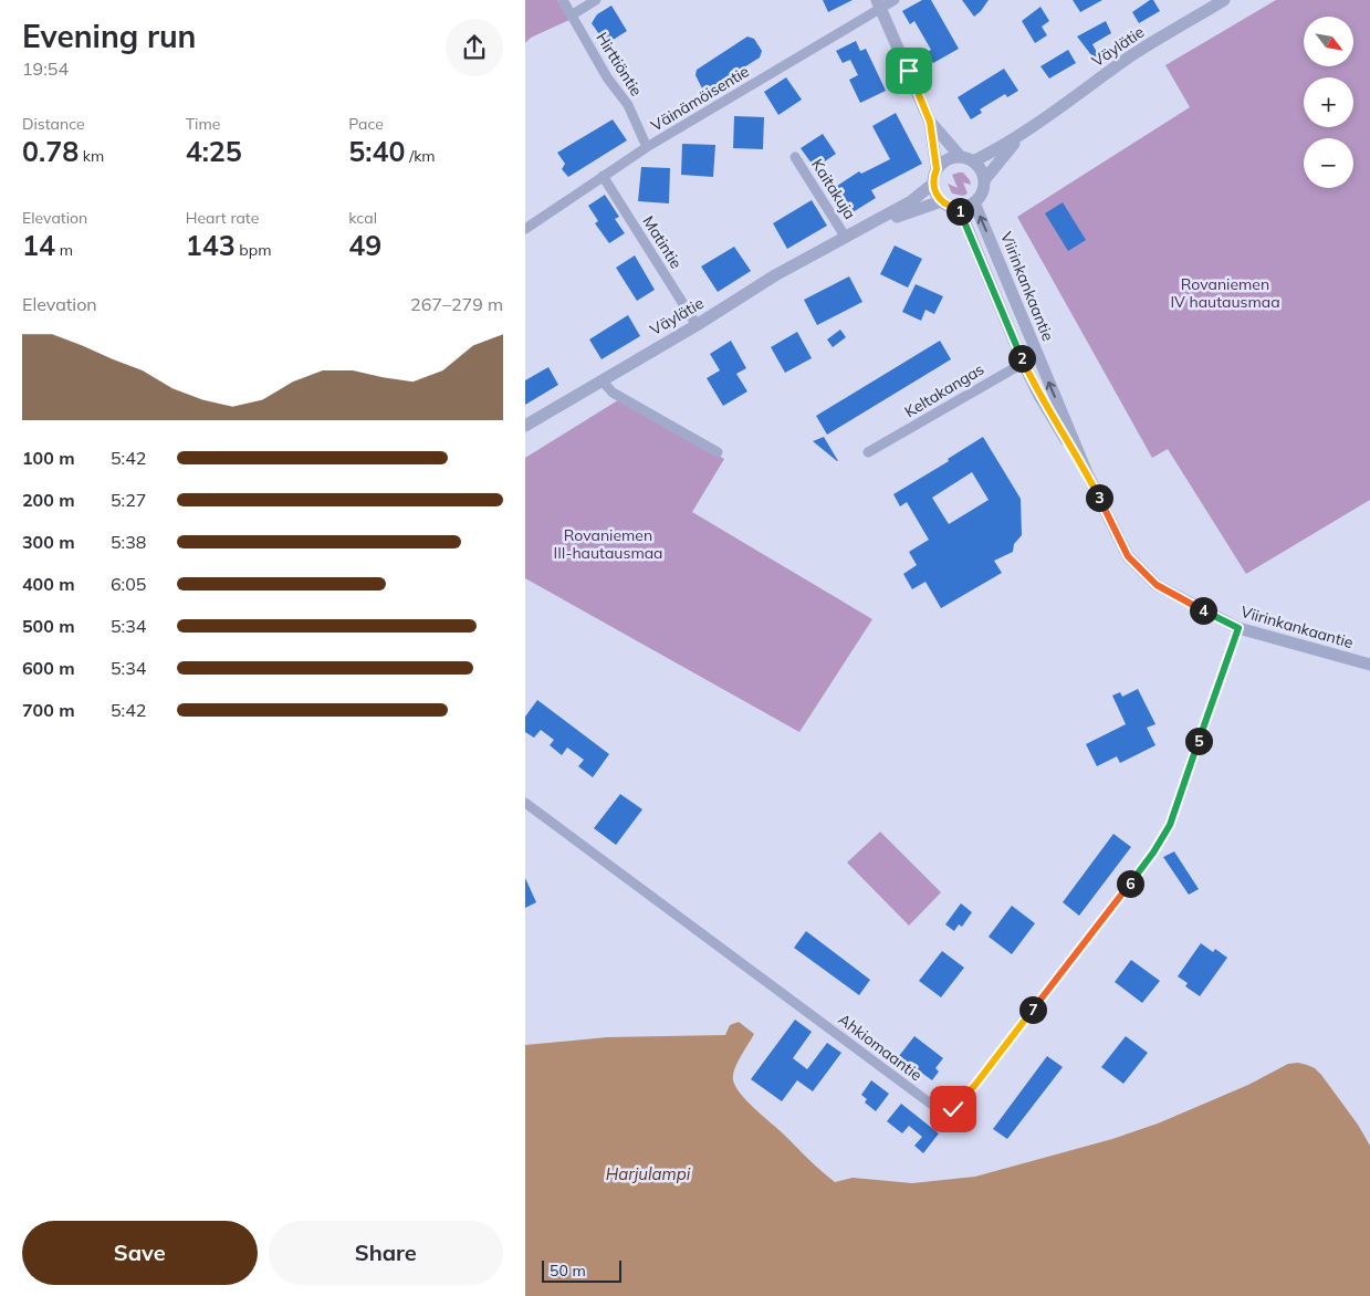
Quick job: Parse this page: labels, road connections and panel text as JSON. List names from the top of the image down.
{
  "streets": {
    "street": [
      "Väylätie",
      "Hirttiöntie",
      "Väinämöisentie",
      "Kaitakuja",
      "Matintie",
      "Viirinkankaantie",
      "Keltakangas",
      "Ahkiomaantie"
    ]
  },
  "crossings": [
    ["Väylätie", "Kaitakuja"],
    ["Väylätie", "Matintie"],
    ["Väylätie", "Viirinkankaantie"],
    ["Hirttiöntie", "Väinämöisentie"],
    ["Väinämöisentie", "Matintie"],
    ["Viirinkankaantie", "Keltakangas"],
    ["Viirinkankaantie", "Ahkiomaantie"]
  ],
  "water": ["Harjulampi"],
  "parks": ["Rovaniemen IV hautausmaa", "Rovaniemen III-hautausmaa"],
  "scale_bar": "50 m",
  "north": "bottom right",
  "page": {
    "heading": ["Evening run", "19:54"],
    "map_buttons": ["+", "−"],
    "stats": [
      ["Distance", "0.78 km"],
      ["Time", "4:25"],
      ["Pace", "5:40 /km"],
      ["Elevation", "14 m"],
      ["Heart rate", "143 bpm"],
      ["kcal", "49"]
    ],
    "pins": [
      "1",
      "2",
      "3",
      "4",
      "5",
      "6",
      "7"
    ],
    "chart": ["Elevation", "267–279 m"],
    "list": [
      {
        "name": "100 m",
        "note": "5:42"
      },
      {
        "name": "200 m",
        "note": "5:27"
      },
      {
        "name": "300 m",
        "note": "5:38"
      },
      {
        "name": "400 m",
        "note": "6:05"
      },
      {
        "name": "500 m",
        "note": "5:34"
      },
      {
        "name": "600 m",
        "note": "5:34"
      },
      {
        "name": "700 m",
        "note": "5:42"
      }
    ],
    "buttons": ["Save", "Share"],
    "scale": "50 m"
  }
}
